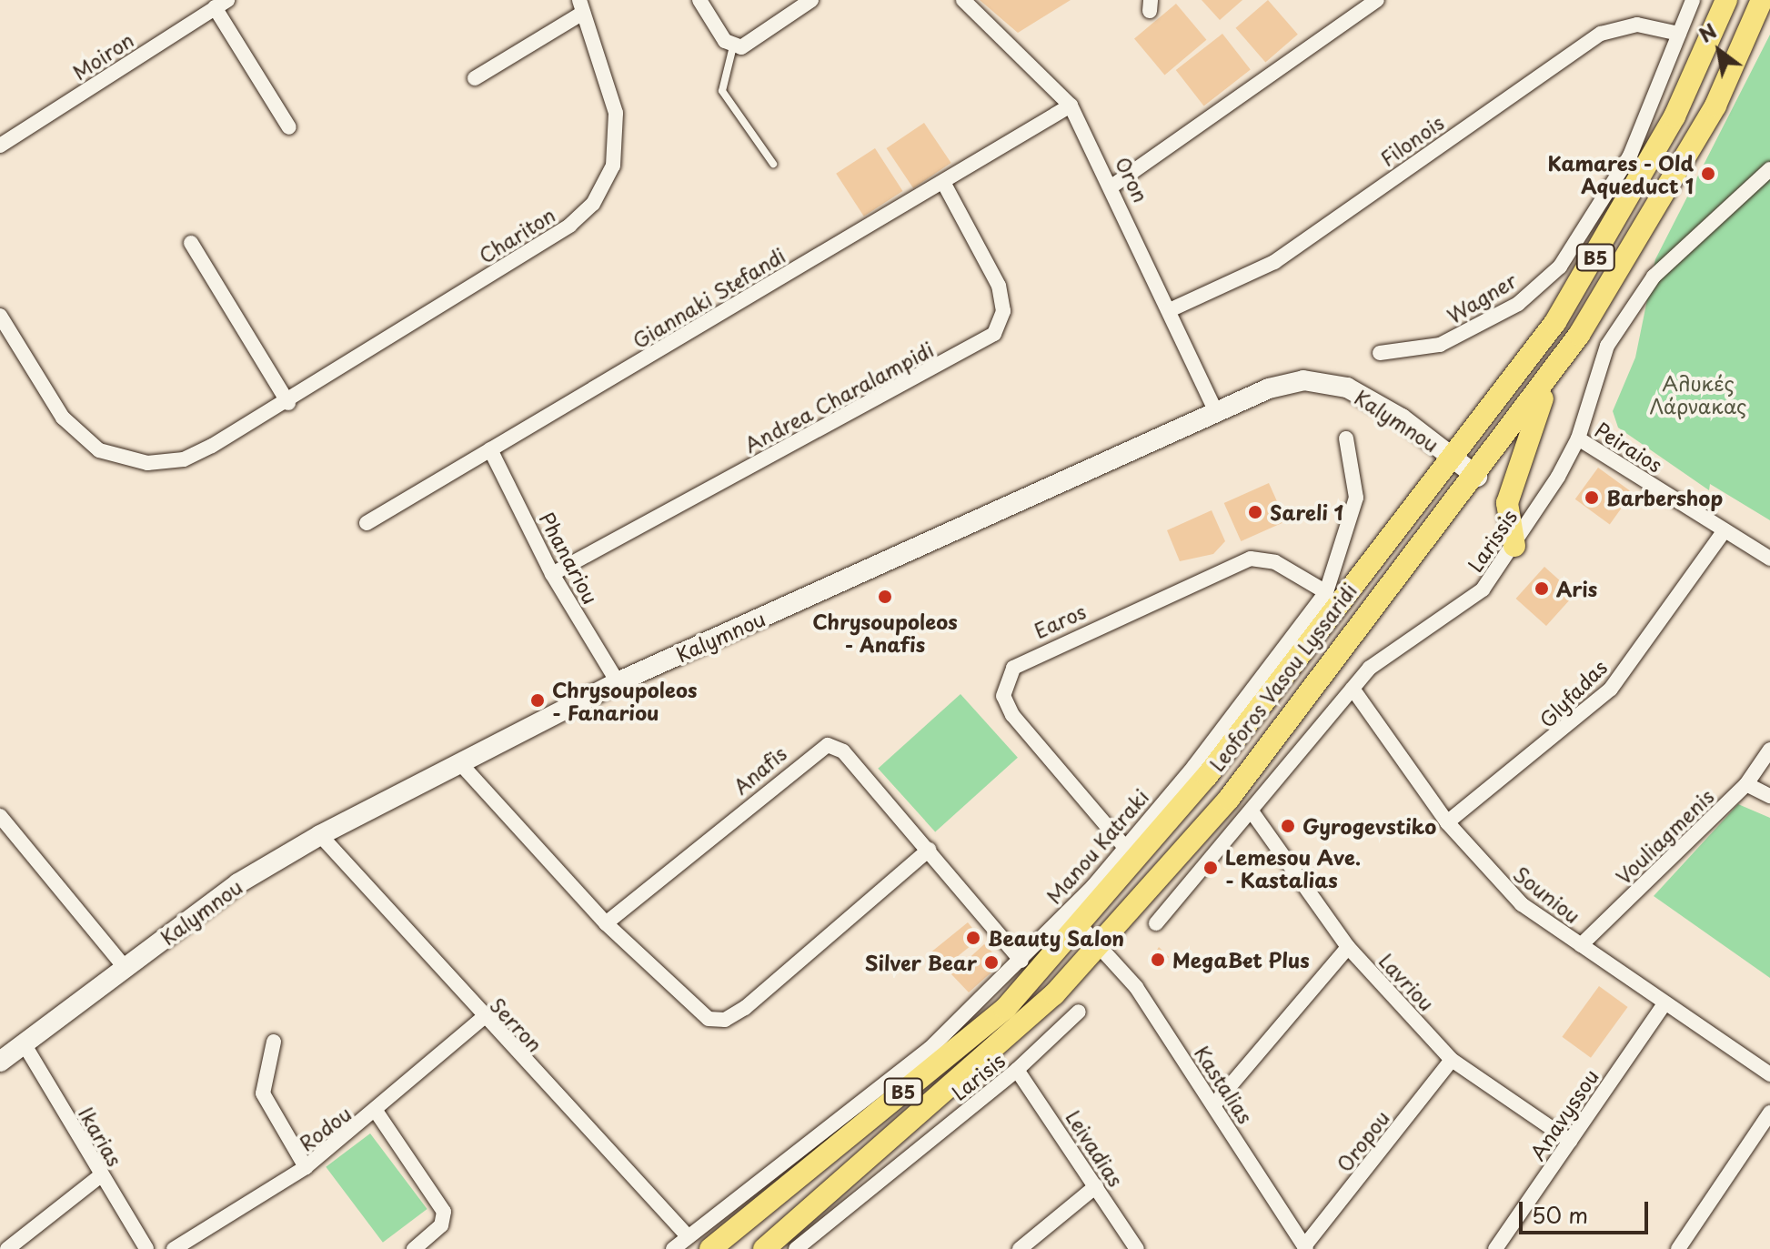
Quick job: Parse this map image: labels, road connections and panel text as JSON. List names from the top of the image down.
{
  "streets": {
    "main road": ["B5", "Leoforos Vasou Lyssaridi"],
    "street": [
      "Moiron",
      "Filonois",
      "Oron",
      "Chariton",
      "Giannaki Stefandi",
      "Wagner",
      "Andrea Charalampidi",
      "Kalymnou",
      "Peiraios",
      "Larissis",
      "Phanariou",
      "Earos",
      "Glyfadas",
      "Anafis",
      "Vouliagmenis",
      "Manou Katraki",
      "Souniou",
      "Lavriou",
      "Serron",
      "Larisis",
      "Kastalias",
      "Anavyssou",
      "Rodou",
      "Ikarias",
      "Oropou",
      "Leivadias"
    ]
  },
  "crossings": [
    ["Filonois", "Oron"],
    ["Filonois", "Wagner"],
    ["Oron", "Giannaki Stefandi"],
    ["Oron", "Kalymnou"],
    ["Giannaki Stefandi", "Andrea Charalampidi"],
    ["Giannaki Stefandi", "Phanariou"],
    ["Andrea Charalampidi", "Phanariou"],
    ["Kalymnou", "Phanariou"],
    ["Kalymnou", "Leoforos Vasou Lyssaridi"],
    ["Kalymnou", "Serron"],
    ["Kalymnou", "Ikarias"],
    ["Peiraios", "Larissis"],
    ["Peiraios", "Glyfadas"],
    ["Larissis", "Souniou"],
    ["Larissis", "Lavriou"],
    ["Earos", "Manou Katraki"],
    ["Leoforos Vasou Lyssaridi", "Kastalias"],
    ["Glyfadas", "Souniou"],
    ["Anafis", "Manou Katraki"],
    ["Vouliagmenis", "Souniou"],
    ["Manou Katraki", "Serron"],
    ["Souniou", "Anavyssou"],
    ["Lavriou", "Anavyssou"],
    ["Lavriou", "Oropou"],
    ["Serron", "Rodou"],
    ["Larisis", "Leivadias"],
    ["Kastalias", "Oropou"]
  ],
  "parks": ["Αλυκές Λάρνακας"],
  "places": [
    "Kamares - Old Aqueduct 1",
    "Barbershop",
    "Sareli 1",
    "Aris",
    "Chrysoupoleos - Anafis",
    "Chrysoupoleos - Fanariou",
    "Gyrogevstiko",
    "Lemesou Ave. - Kastalias",
    "Beauty Salon",
    "MegaBet Plus",
    "Silver Bear"
  ],
  "scale_bar": "50 m",
  "north": "top left"
}
